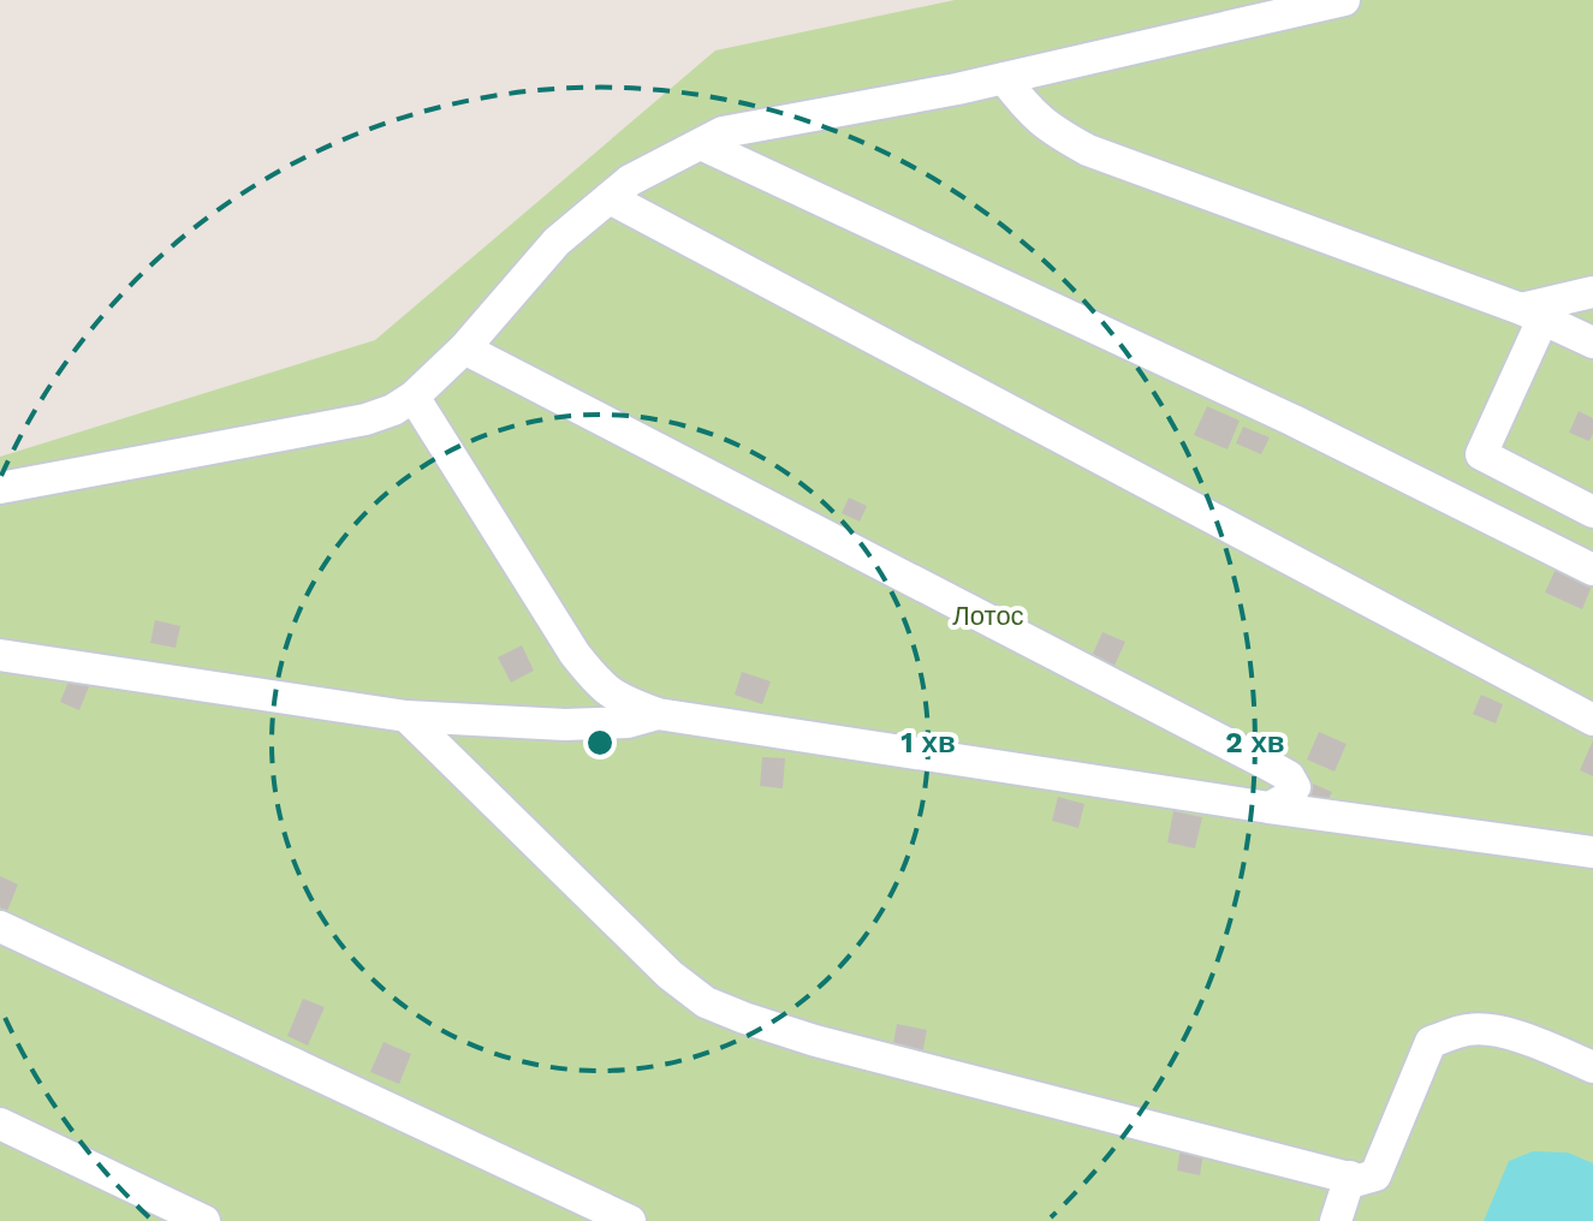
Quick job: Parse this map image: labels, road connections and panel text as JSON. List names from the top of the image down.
{
  "parks": ["Лотос"],
  "rings": ["1 хв", "2 хв"]
}
